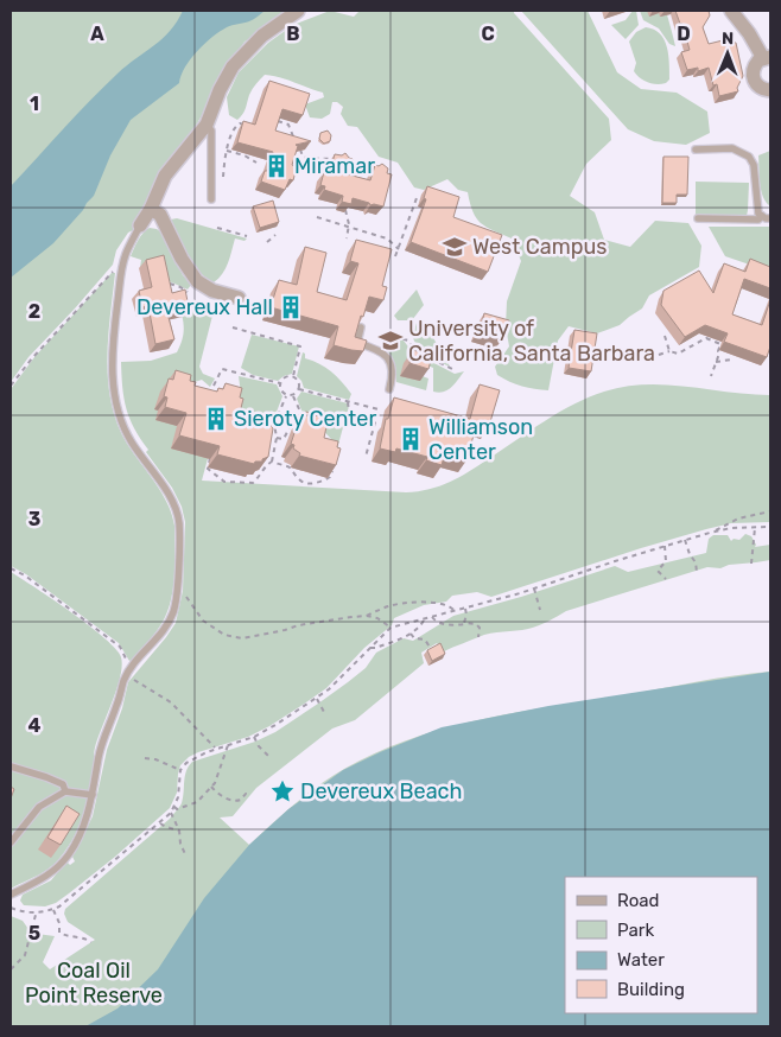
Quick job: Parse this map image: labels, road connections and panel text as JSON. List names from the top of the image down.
{
  "parks": ["Coal Oil Point Reserve"],
  "places": {
    "building": [
      "Miramar",
      "Devereux Hall",
      "Sieroty Center",
      "Williamson Center"
    ],
    "school or university": ["West Campus", "University of California, Santa Barbara"],
    "place": ["Devereux Beach"]
  },
  "legend": [
    "Road",
    "Park",
    "Water",
    "Building"
  ],
  "north": "top",
  "grid": {
    "columns": [
      "A",
      "B",
      "C",
      "D"
    ],
    "rows": [
      "1",
      "2",
      "3",
      "4",
      "5"
    ]
  }
}
